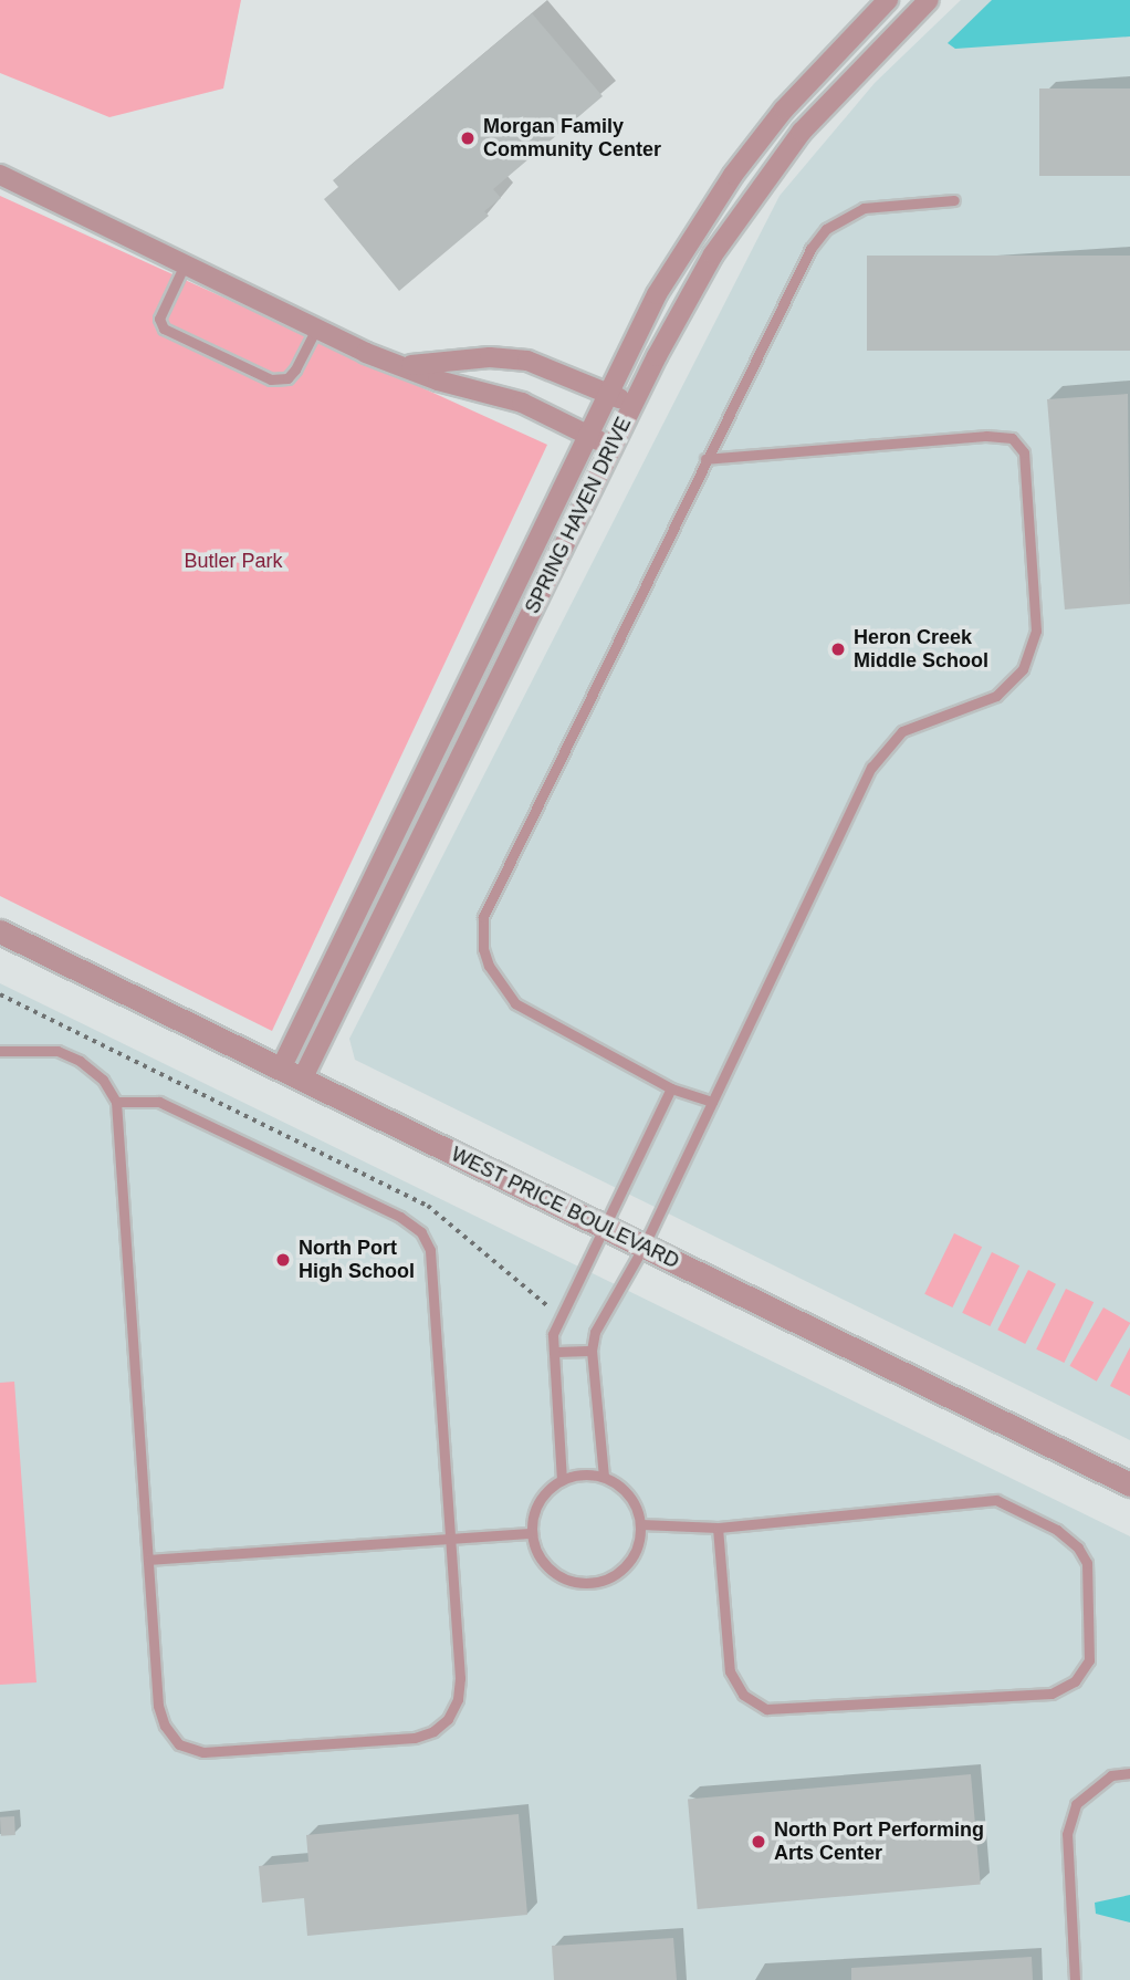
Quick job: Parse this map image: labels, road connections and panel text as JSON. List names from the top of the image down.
{
  "streets": {
    "street": ["SPRING HAVEN DRIVE", "WEST PRICE BOULEVARD"]
  },
  "crossings": [
    ["SPRING HAVEN DRIVE", "WEST PRICE BOULEVARD"]
  ],
  "parks": ["Butler Park"],
  "places": [
    "Morgan Family Community Center",
    "Heron Creek Middle School",
    "North Port High School",
    "North Port Performing Arts Center"
  ]
}
